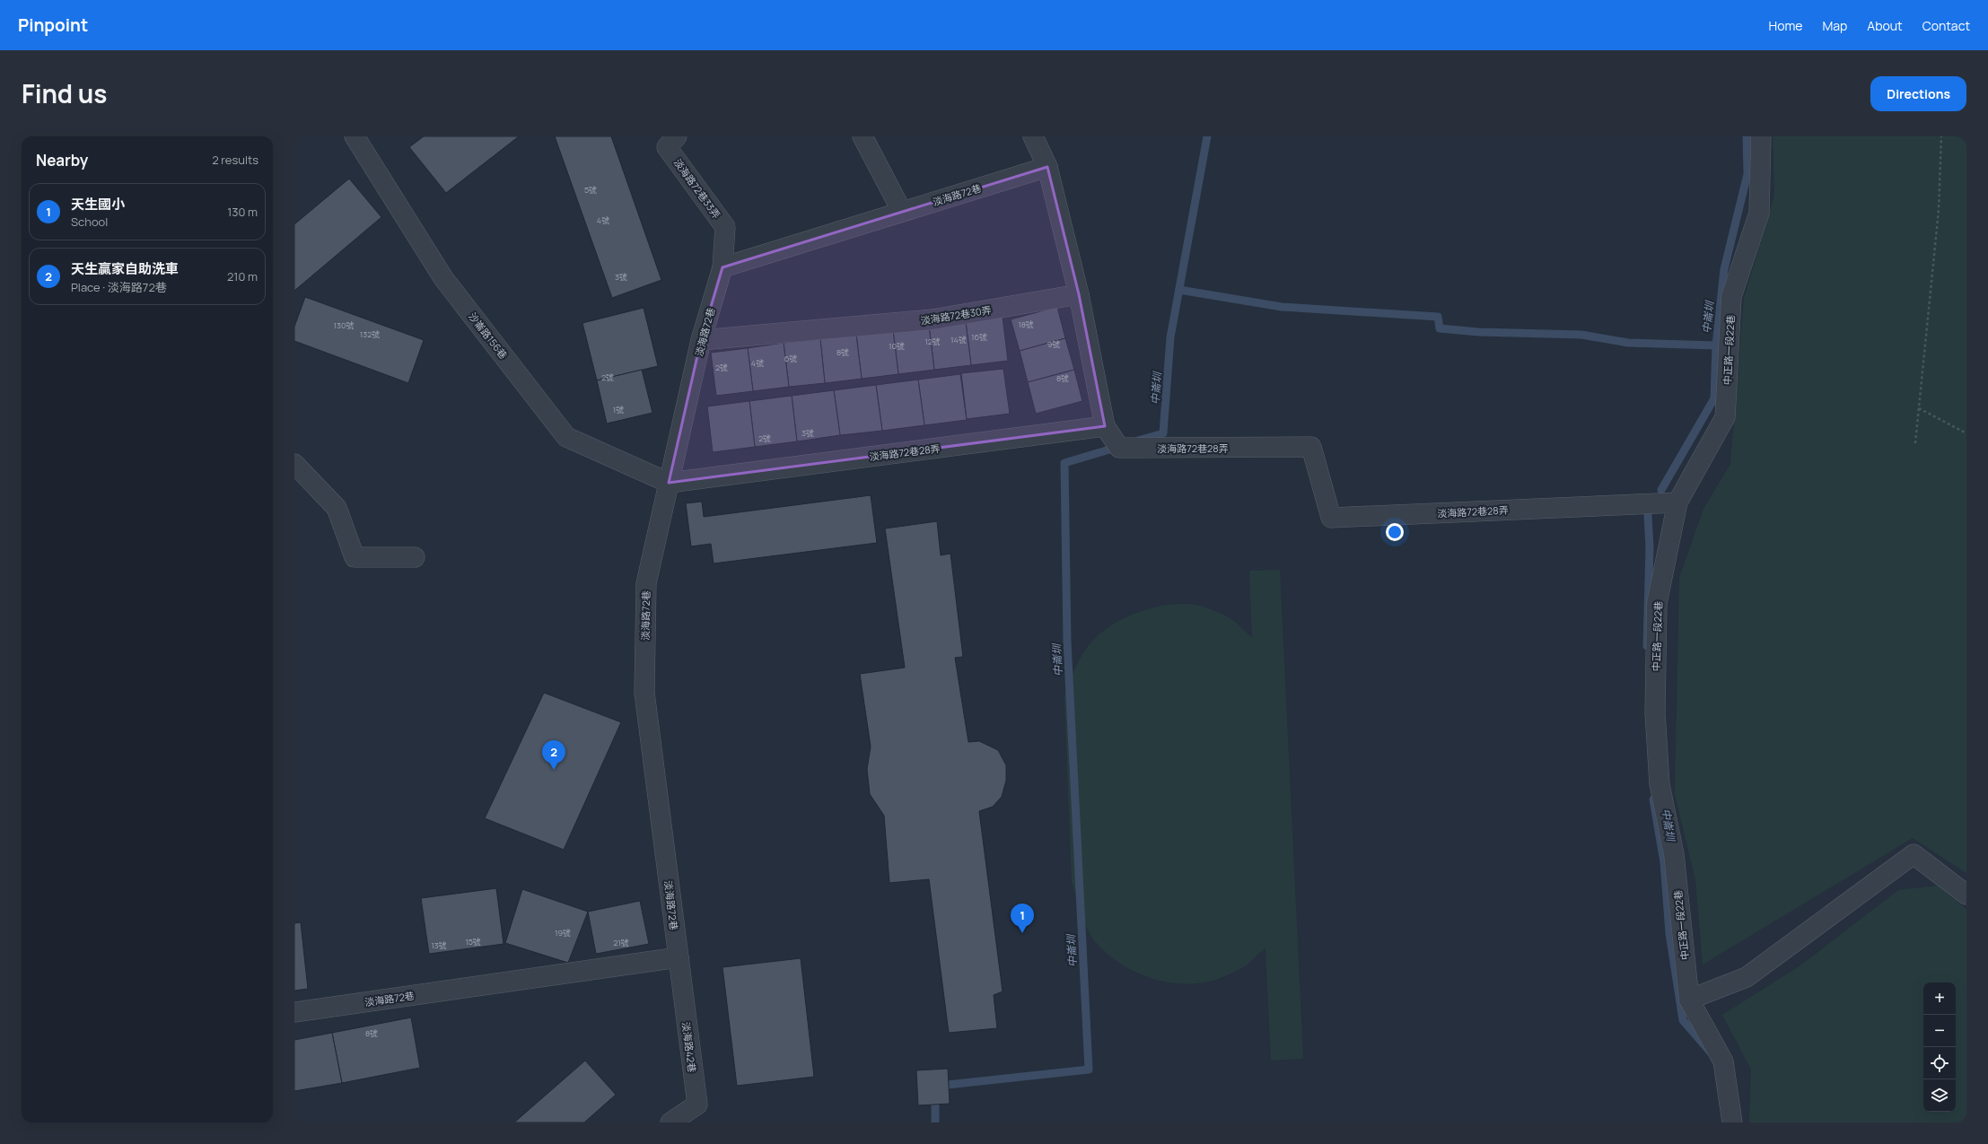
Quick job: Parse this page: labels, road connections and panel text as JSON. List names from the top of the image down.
{
  "streets": {
    "street": [
      "淡海路72巷33弄",
      "淡海路72巷",
      "淡海路72巷30弄",
      "沙崙路156巷",
      "中正路一段22巷",
      "淡海路72巷28弄",
      "淡海路42巷"
    ]
  },
  "crossings": [
    ["淡海路72巷33弄", "淡海路72巷"],
    ["淡海路72巷", "淡海路72巷30弄"],
    ["淡海路72巷", "沙崙路156巷"],
    ["淡海路72巷", "淡海路72巷28弄"],
    ["淡海路72巷", "淡海路42巷"],
    ["沙崙路156巷", "淡海路72巷28弄"],
    ["中正路一段22巷", "淡海路72巷28弄"]
  ],
  "water": ["中崙圳"],
  "house_numbers": [
    "5號",
    "4號",
    "3號",
    "18號",
    "130號",
    "132號",
    "16號",
    "14號",
    "12號",
    "9號",
    "10號",
    "8號",
    "6號",
    "4號",
    "2號",
    "2號",
    "8號",
    "1號",
    "3號",
    "2號",
    "19號",
    "15號",
    "21號",
    "13號",
    "8號"
  ],
  "page": {
    "header": "Pinpoint",
    "nav": [
      "Home",
      "Map",
      "About",
      "Contact"
    ],
    "title": "Find us",
    "buttons": "Directions",
    "heading": ["Nearby", "2 results"],
    "list": [
      {
        "mark": "1",
        "name": "天生國小",
        "note": "School",
        "value": "130 m"
      },
      {
        "mark": "2",
        "name": "天生贏家自助洗車",
        "note": "Place · 淡海路72巷",
        "value": "210 m"
      }
    ],
    "pins": ["2", "1"],
    "map_buttons": ["+", "−"]
  }
}
